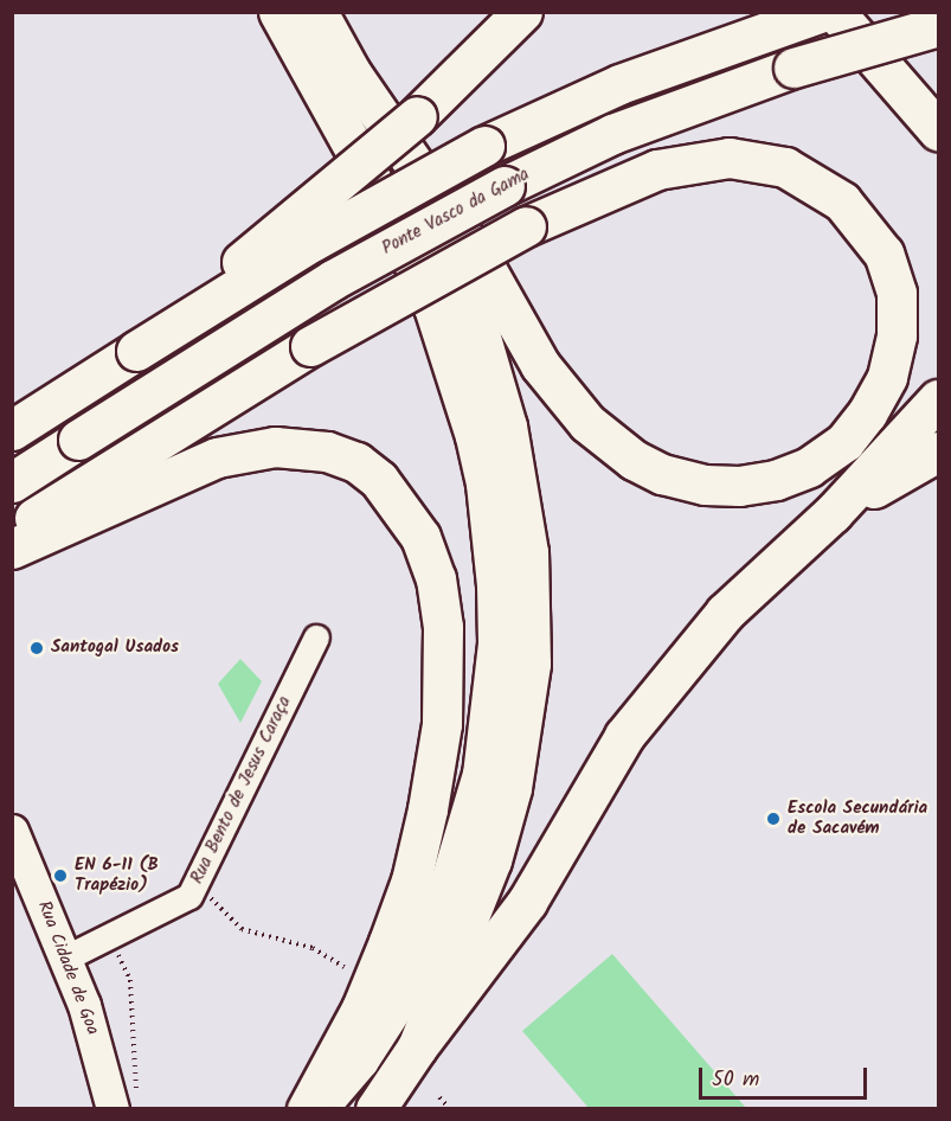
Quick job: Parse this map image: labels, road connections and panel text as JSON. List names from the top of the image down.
{
  "streets": {
    "highway": ["Ponte Vasco da Gama"],
    "street": ["Rua Bento de Jesus Caraça", "Rua Cidade de Goa"]
  },
  "crossings": [
    ["Rua Bento de Jesus Caraça", "Rua Cidade de Goa"]
  ],
  "places": ["Santogal Usados", "Escola Secundária de Sacavém", "EN 6-11 (B Trapézio)"],
  "scale_bar": "50 m"
}
